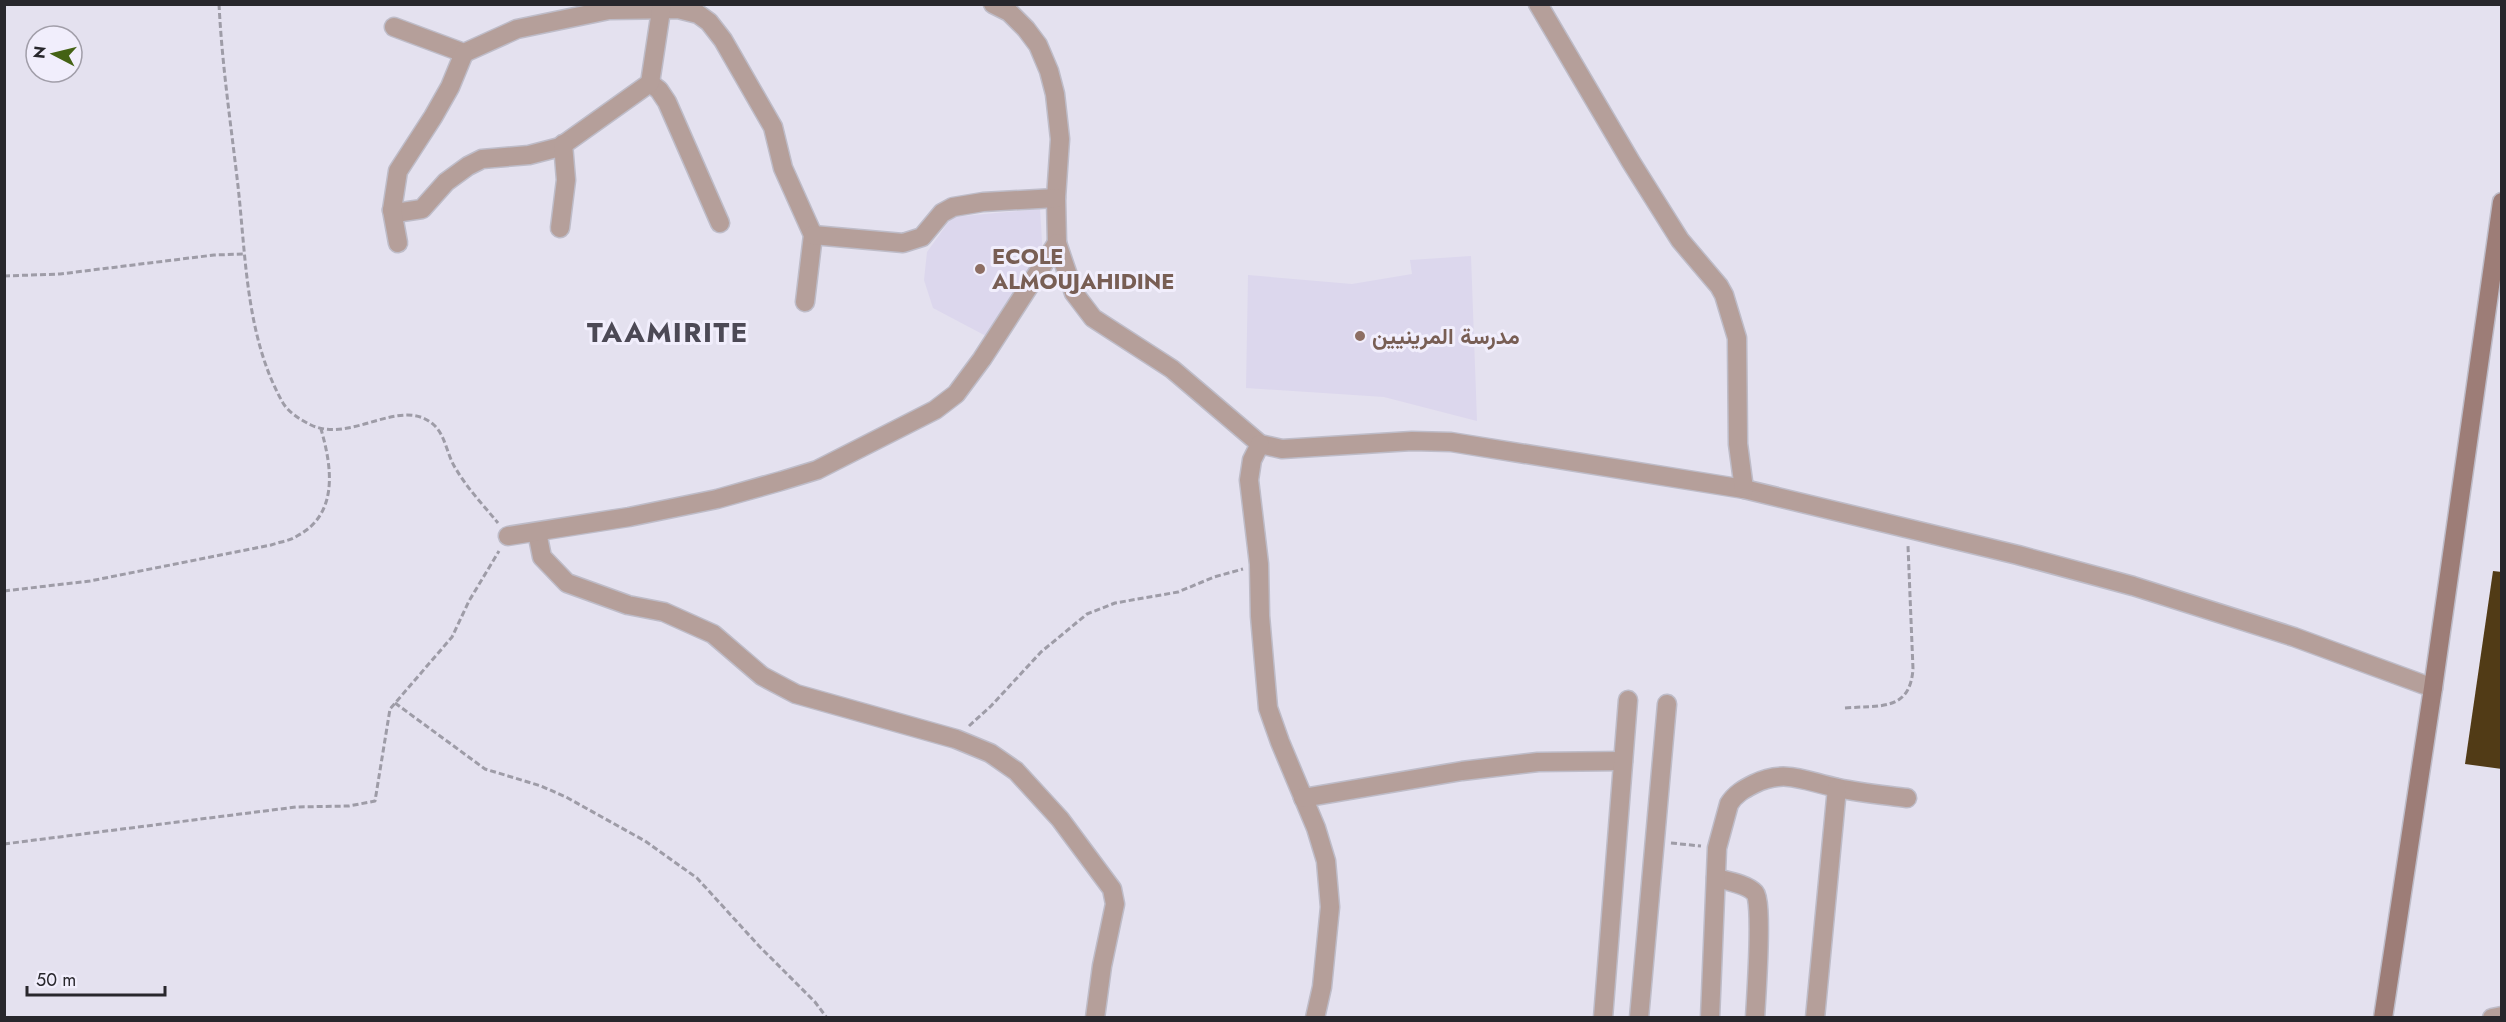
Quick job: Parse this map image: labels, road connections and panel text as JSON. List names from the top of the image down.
{
  "districts": ["TAAMIRITE"],
  "places": ["ECOLE ALMOUJAHIDINE", "مدرسة المرينيين"],
  "scale_bar": "50 m",
  "north": "left"
}
